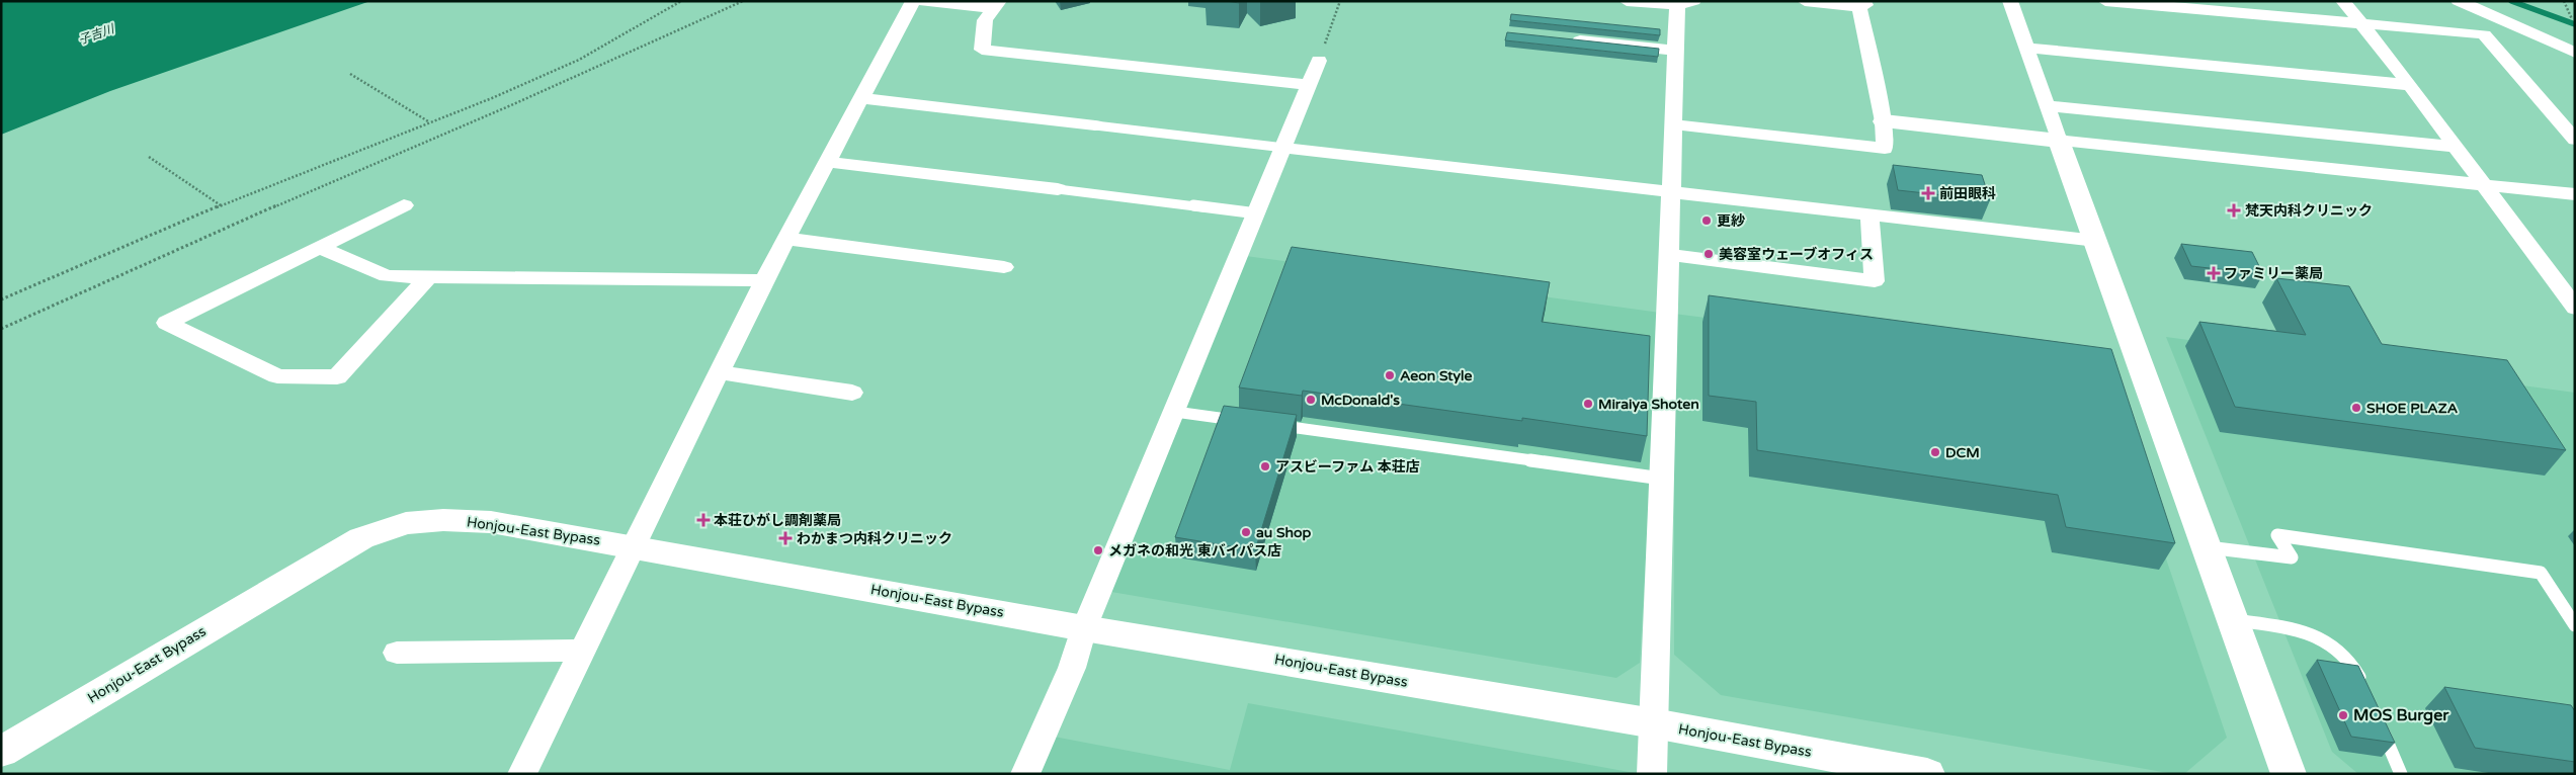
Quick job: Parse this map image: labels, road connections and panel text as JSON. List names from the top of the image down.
{
  "streets": {
    "main road": ["Honjou-East Bypass"]
  },
  "water": ["子吉川"],
  "places": {
    "health": [
      "前田眼科",
      "梵天内科クリニック",
      "ファミリー薬局",
      "本荘ひがし調剤薬局",
      "わかまつ内科クリニック"
    ],
    "other": [
      "更紗",
      "美容室ウェーブオフィス",
      "Aeon Style",
      "McDonald's",
      "Miraiya Shoten",
      "SHOE PLAZA",
      "DCM",
      "アスビーファム 本荘店",
      "au Shop",
      "メガネの和光 東バイパス店",
      "MOS Burger"
    ]
  }
}
